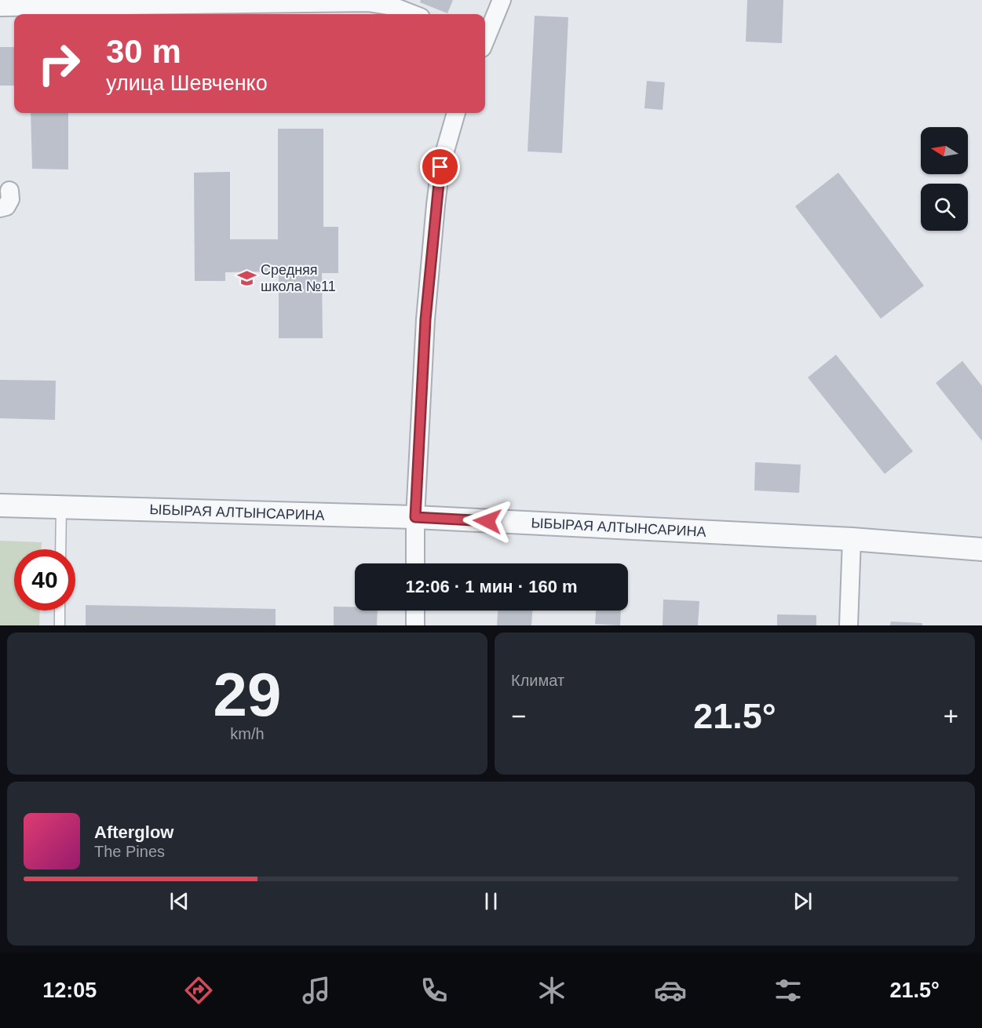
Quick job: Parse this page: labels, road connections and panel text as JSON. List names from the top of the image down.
{
  "streets": {
    "street": ["ЫБЫРАЯ АЛТЫНСАРИНА"]
  },
  "places": {
    "school or university": ["Средняя школа №11"]
  },
  "north": "left",
  "page": {
    "turn": ["30 m", "улица Шевченко"],
    "limit": "40",
    "trip": "12:06 · 1 мин · 160 m",
    "tile": [
      ["29", "km/h"],
      "Климат"
    ],
    "heat": ["−", "21.5°", "+"],
    "song": ["Afterglow", "The Pines"],
    "tabs": ["12:05", "21.5°"]
  }
}
